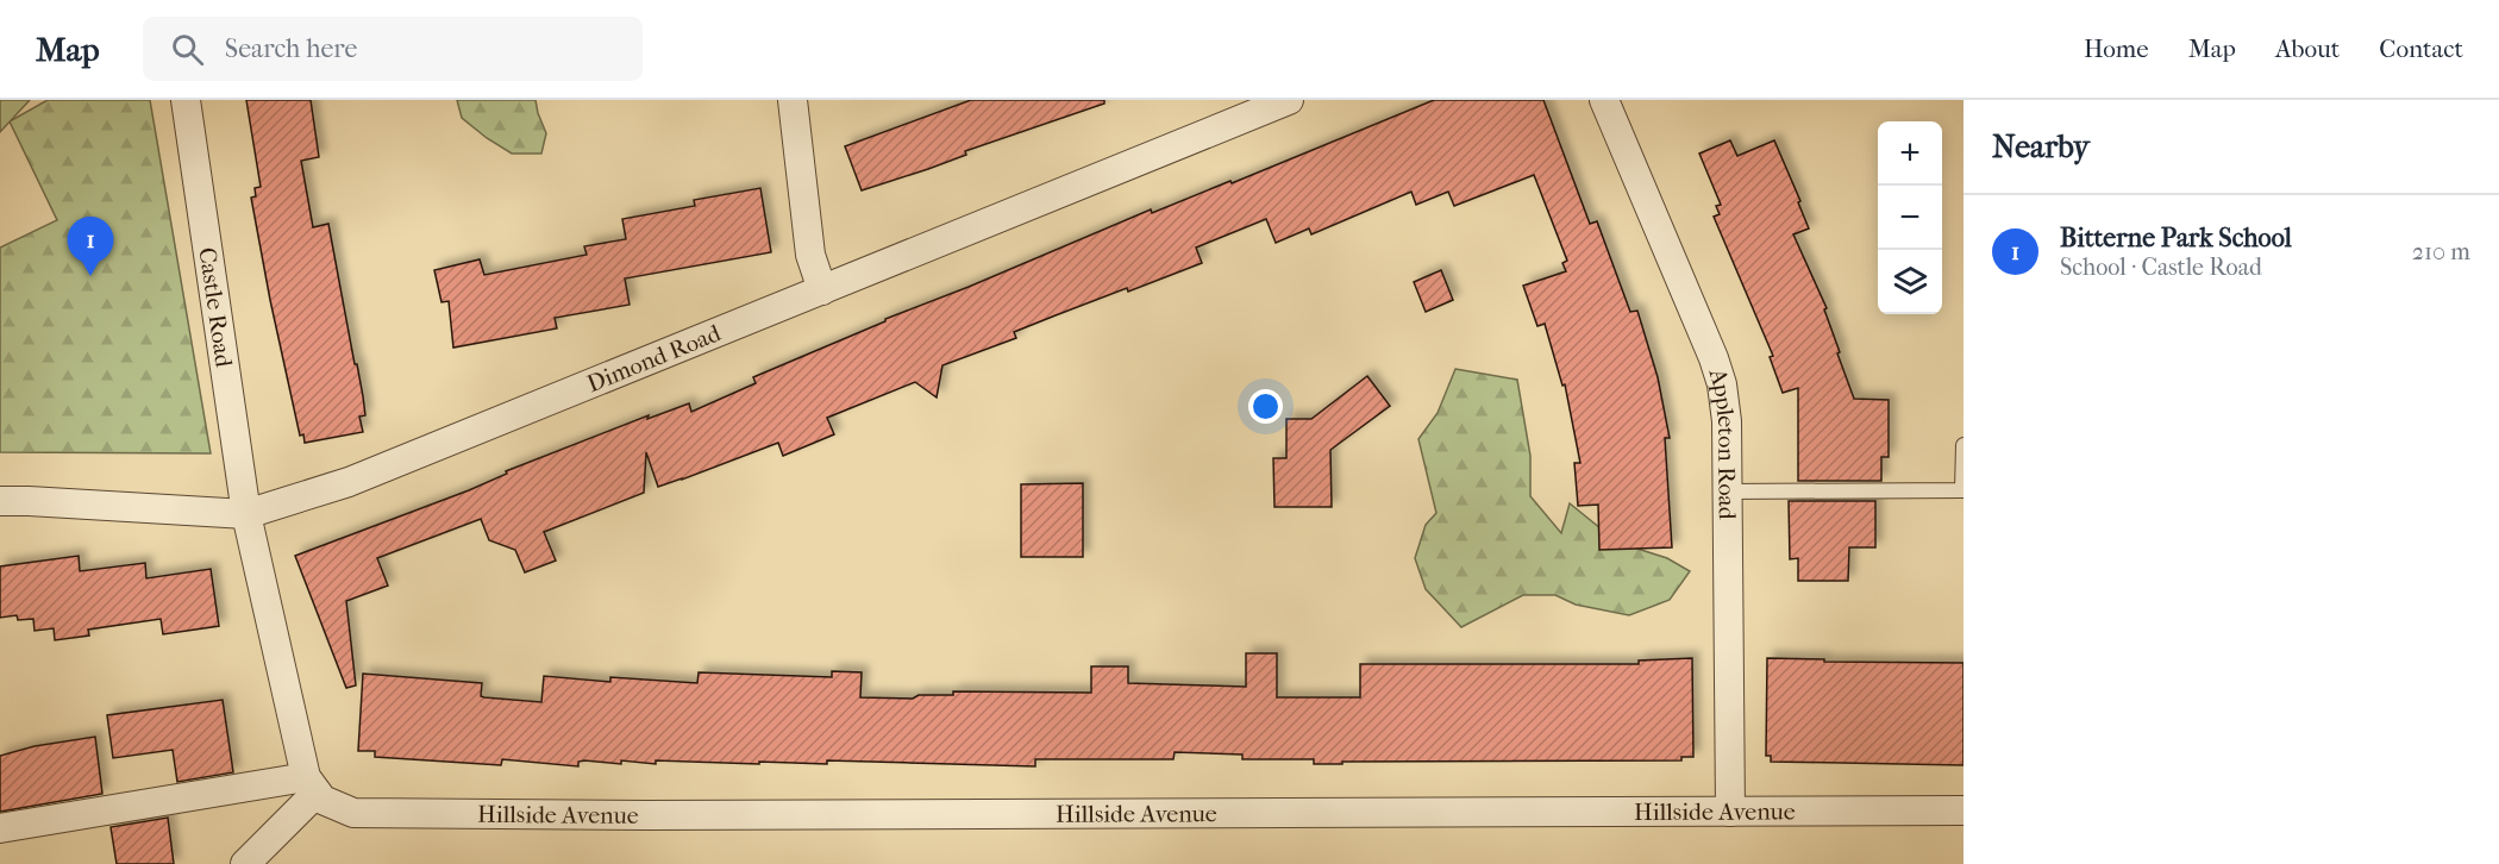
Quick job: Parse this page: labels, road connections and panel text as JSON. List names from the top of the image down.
{
  "streets": {
    "street": [
      "Castle Road",
      "Dimond Road",
      "Appleton Road",
      "Hillside Avenue"
    ]
  },
  "crossings": [
    ["Castle Road", "Dimond Road"],
    ["Appleton Road", "Hillside Avenue"]
  ],
  "page": {
    "header": "Map",
    "search": "Search here",
    "nav": [
      "Home",
      "Map",
      "About",
      "Contact"
    ],
    "heading": "Nearby",
    "map_buttons": ["+", "−"],
    "list": [
      {
        "mark": "1",
        "name": "Bitterne Park School",
        "note": "School · Castle Road",
        "value": "210 m"
      }
    ],
    "pins": "1"
  }
}
